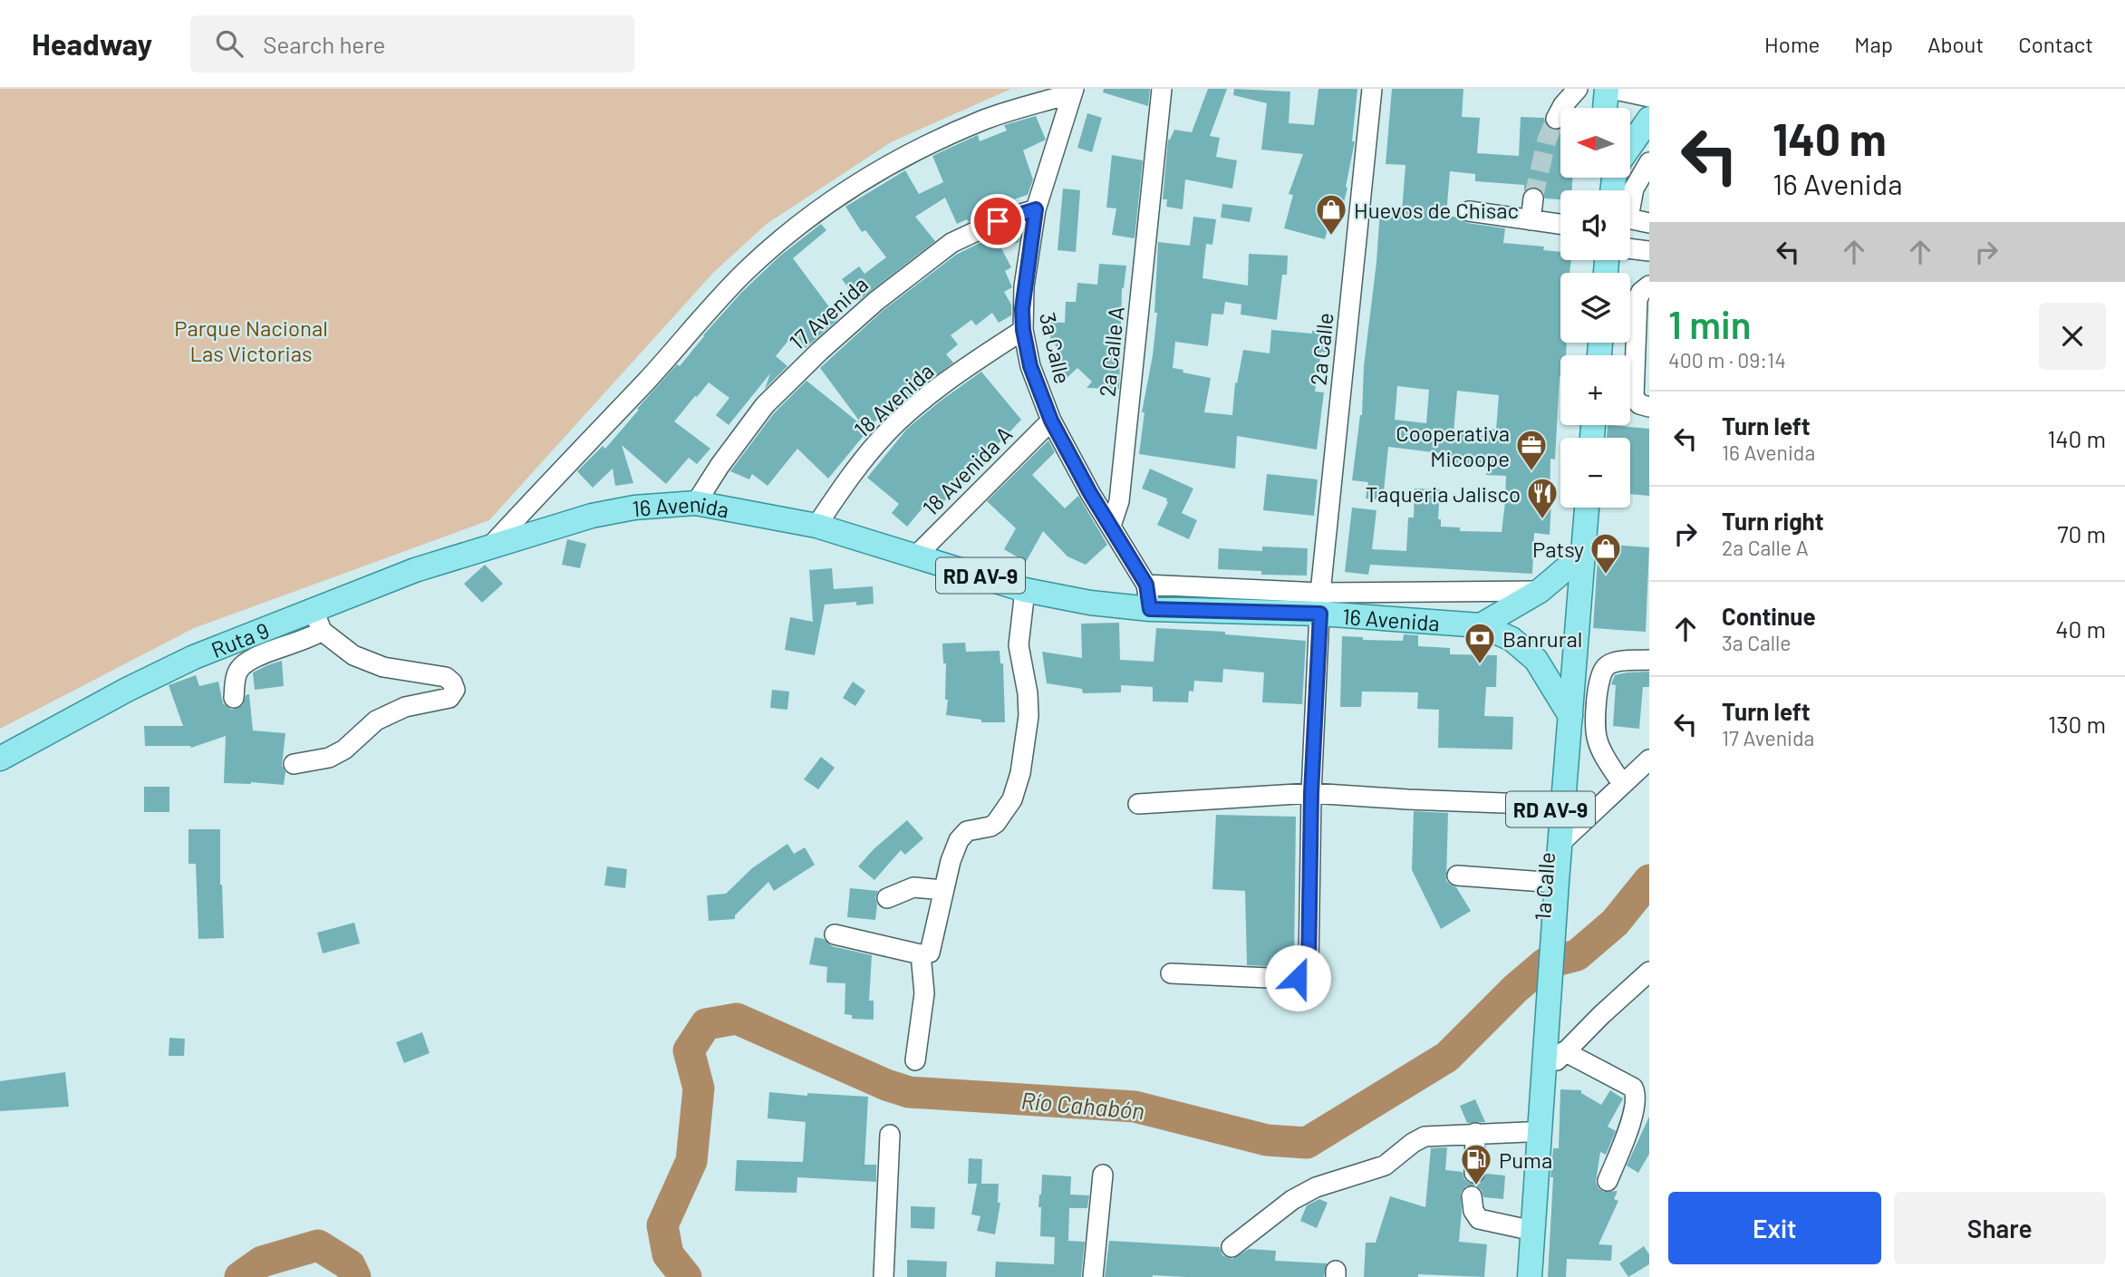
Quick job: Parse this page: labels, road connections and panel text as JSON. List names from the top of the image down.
{
  "streets": {
    "main road": [
      "16 Avenida",
      "RD AV-9",
      "Ruta 9",
      "1a Calle"
    ],
    "street": [
      "17 Avenida",
      "3a Calle",
      "2a Calle",
      "2a Calle A",
      "18 Avenida",
      "18 Avenida A"
    ]
  },
  "crossings": [
    ["17 Avenida", "3a Calle"],
    ["17 Avenida", "16 Avenida"],
    ["3a Calle", "2a Calle A"],
    ["3a Calle", "18 Avenida"],
    ["3a Calle", "18 Avenida A"],
    ["2a Calle", "16 Avenida"],
    ["18 Avenida", "16 Avenida"],
    ["18 Avenida A", "16 Avenida"],
    ["16 Avenida", "Ruta 9"],
    ["16 Avenida", "1a Calle"]
  ],
  "water": ["Río Cahabón"],
  "parks": ["Parque Nacional Las Victorias"],
  "places": {
    "shop": ["Huevos de Chisac", "Patsy"],
    "office": ["Cooperativa Micoope"],
    "restaurant": ["Taqueria Jalisco"],
    "bank": ["Banrural"],
    "fuel station": ["Puma"]
  },
  "north": "left",
  "page": {
    "header": "Headway",
    "search": "Search here",
    "nav": [
      "Home",
      "Map",
      "About",
      "Contact"
    ],
    "turn": ["140 m", "16 Avenida"],
    "map_buttons": ["+", "−"],
    "heading": ["1 min", "400 m · 09:14"],
    "list": [
      {
        "name": "Turn left",
        "note": "16 Avenida",
        "value": "140 m"
      },
      {
        "name": "Turn right",
        "note": "2a Calle A",
        "value": "70 m"
      },
      {
        "name": "Continue",
        "note": "3a Calle",
        "value": "40 m"
      },
      {
        "name": "Turn left",
        "note": "17 Avenida",
        "value": "130 m"
      }
    ],
    "buttons": ["Exit", "Share"]
  }
}
